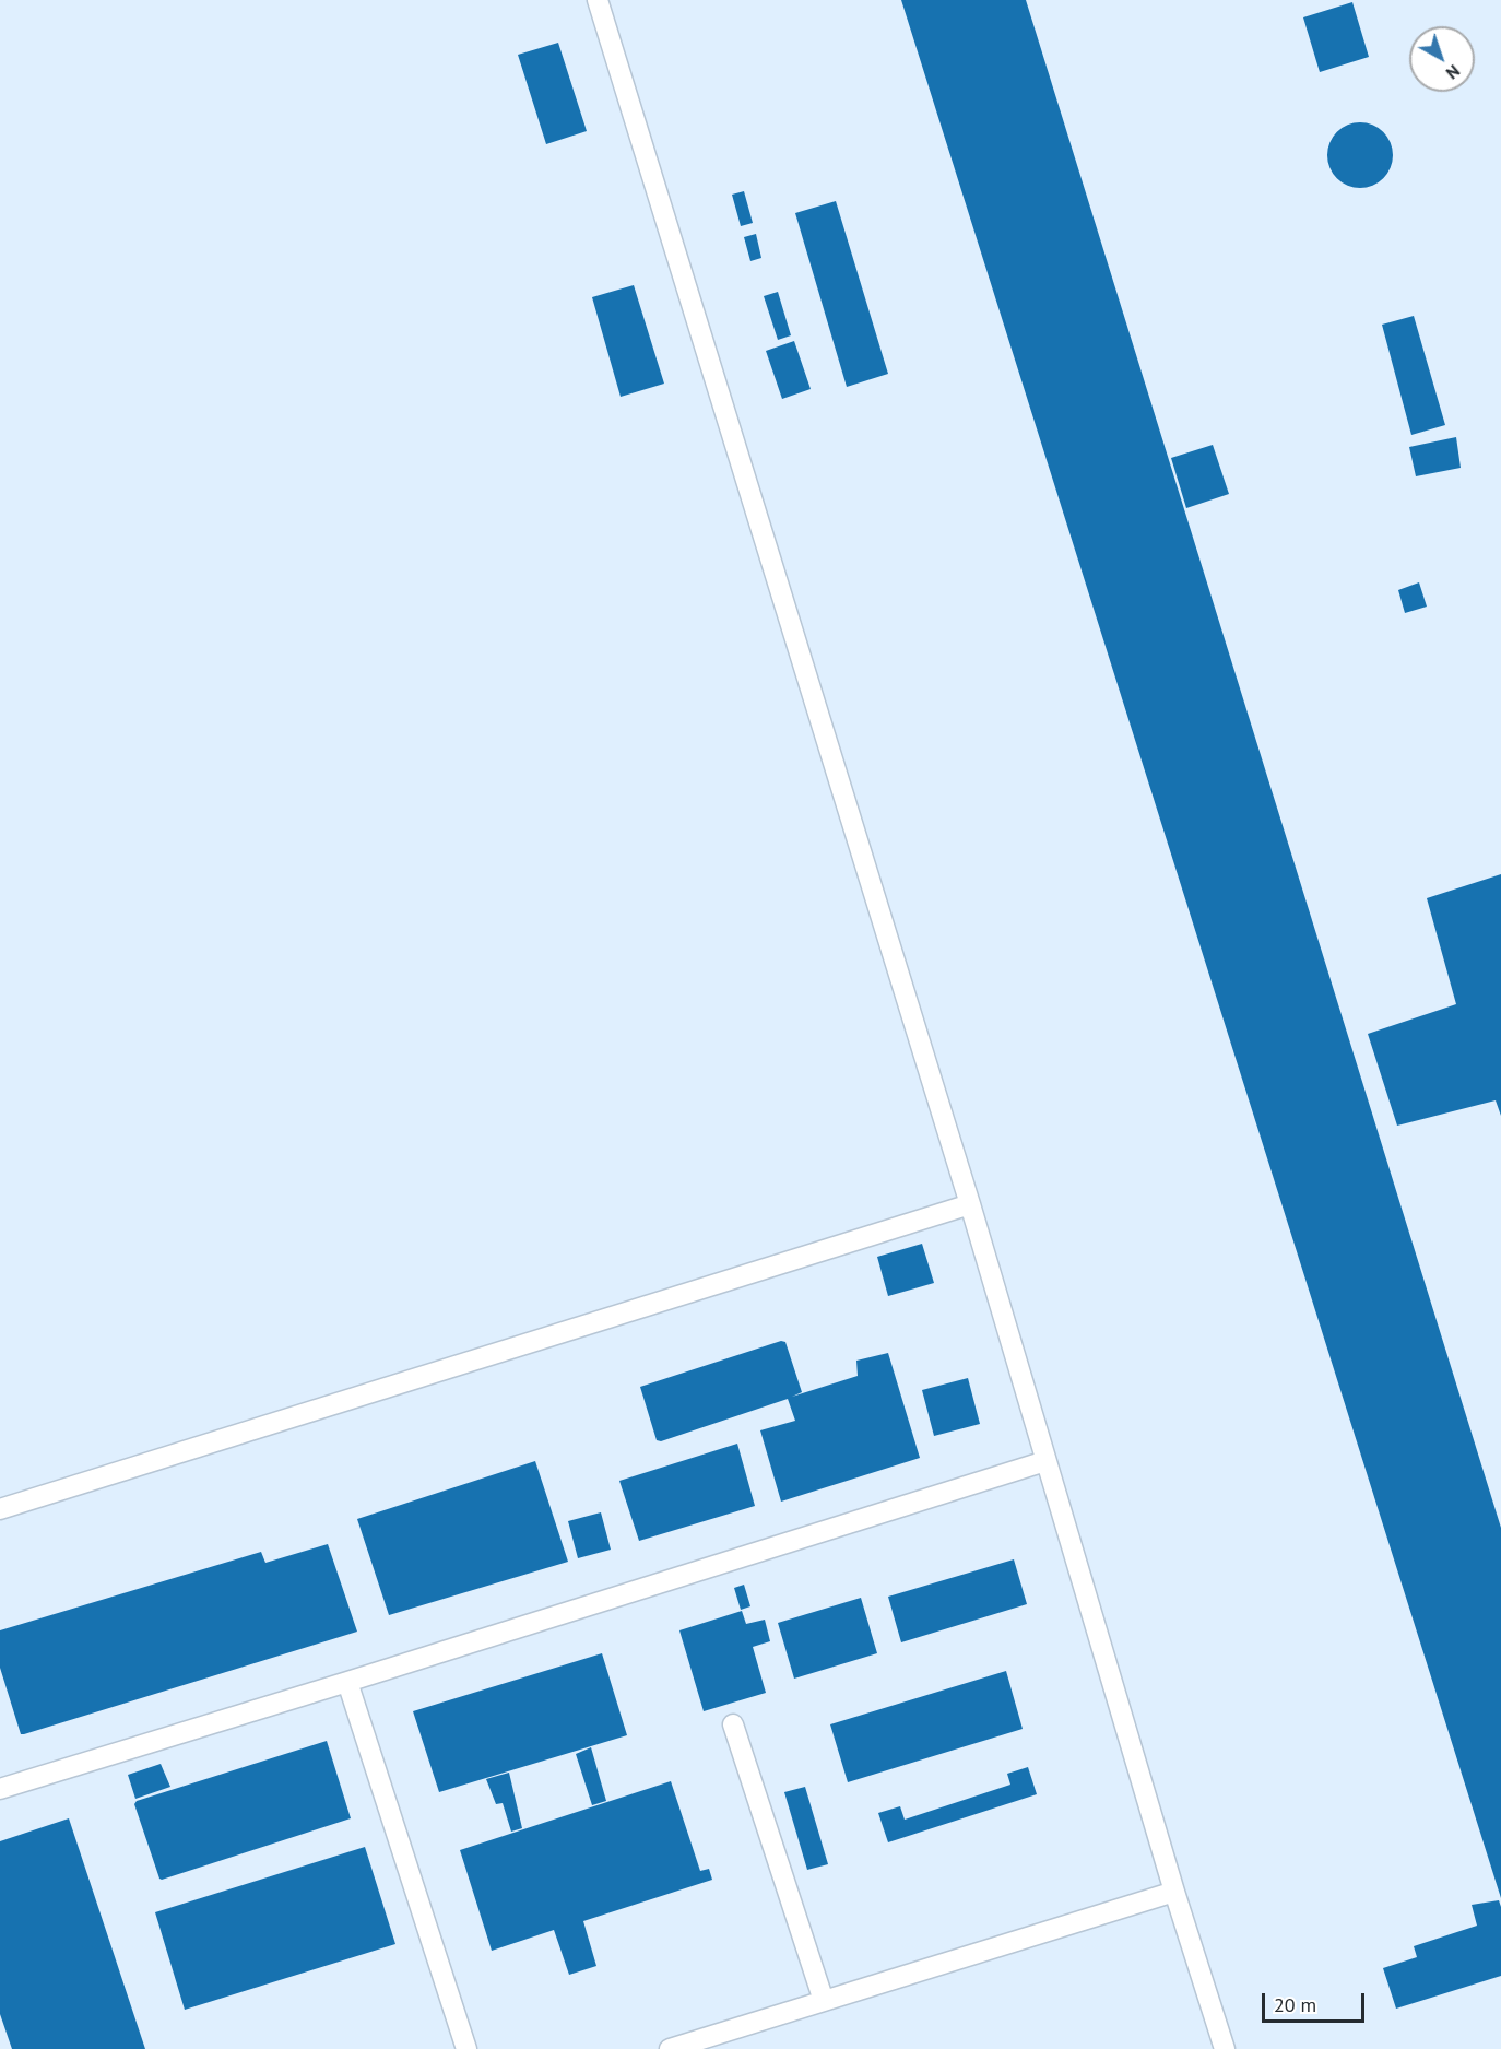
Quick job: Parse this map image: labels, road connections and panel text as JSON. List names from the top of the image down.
{
  "scale_bar": "20 m",
  "north": "bottom right"
}
